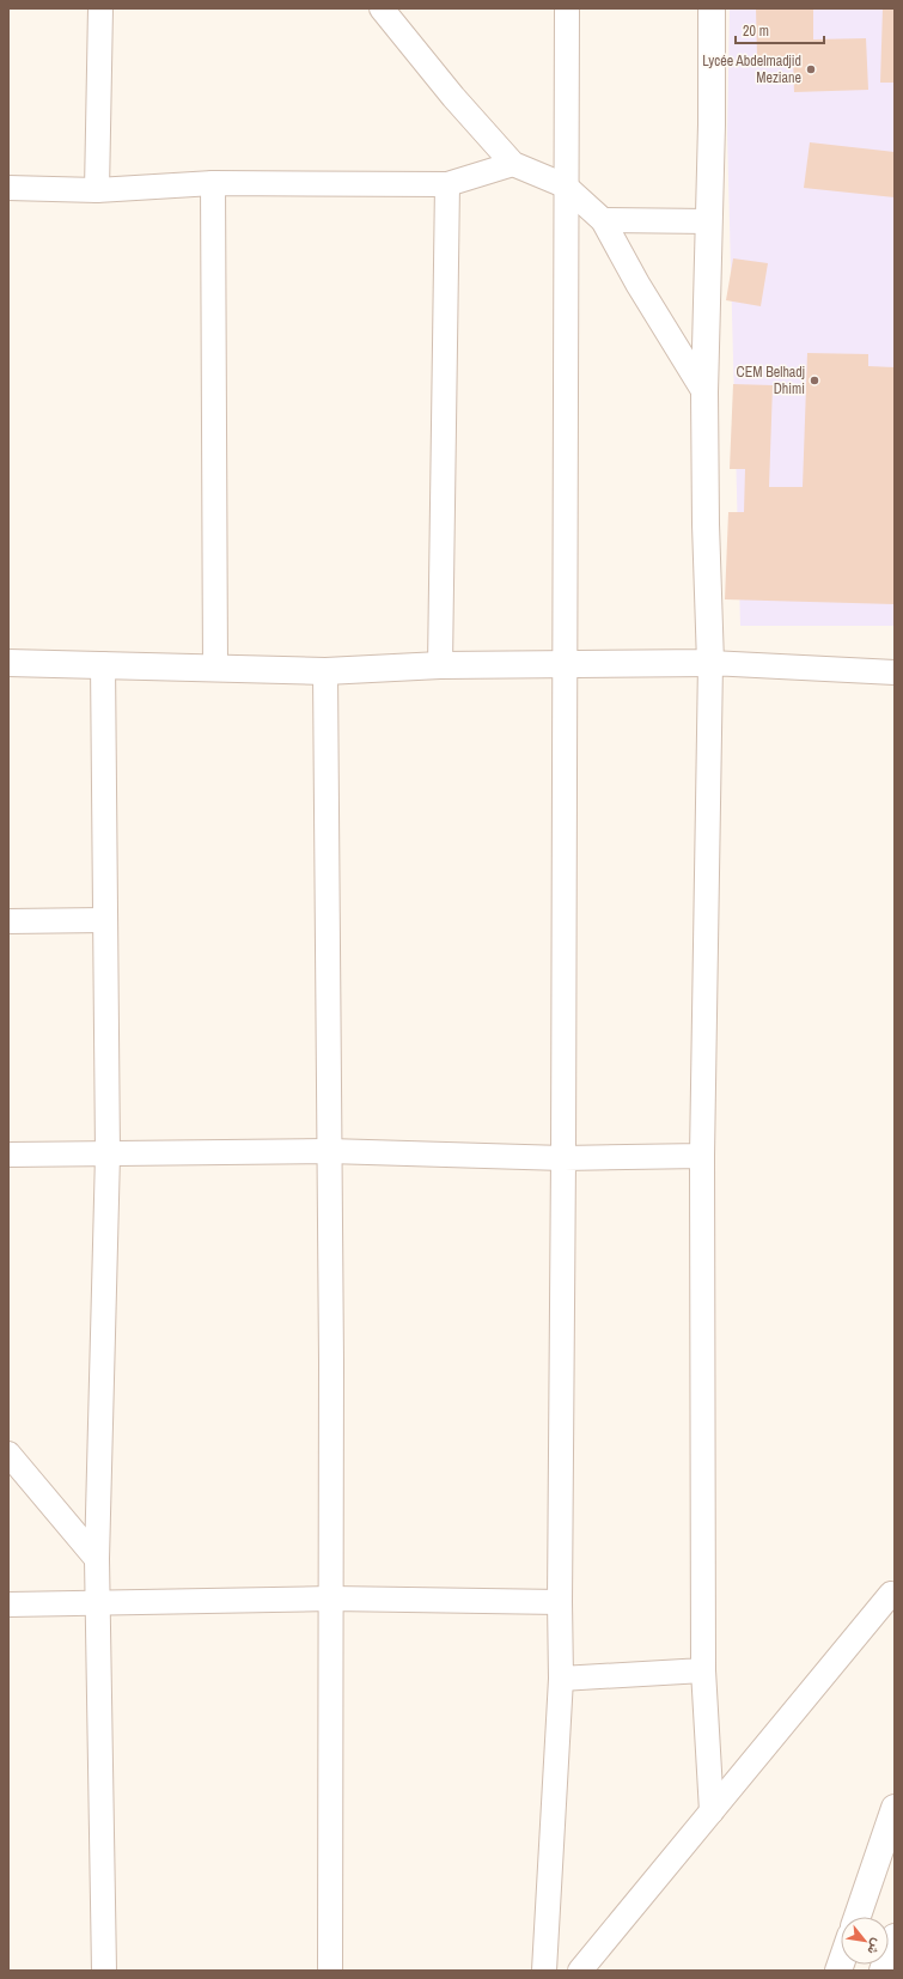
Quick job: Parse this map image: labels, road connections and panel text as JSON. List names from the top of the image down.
{
  "places": ["Lycée Abdelmadjid Meziane", "CEM Belhadj Dhimi"],
  "scale_bar": "20 m",
  "north": "bottom right"
}
